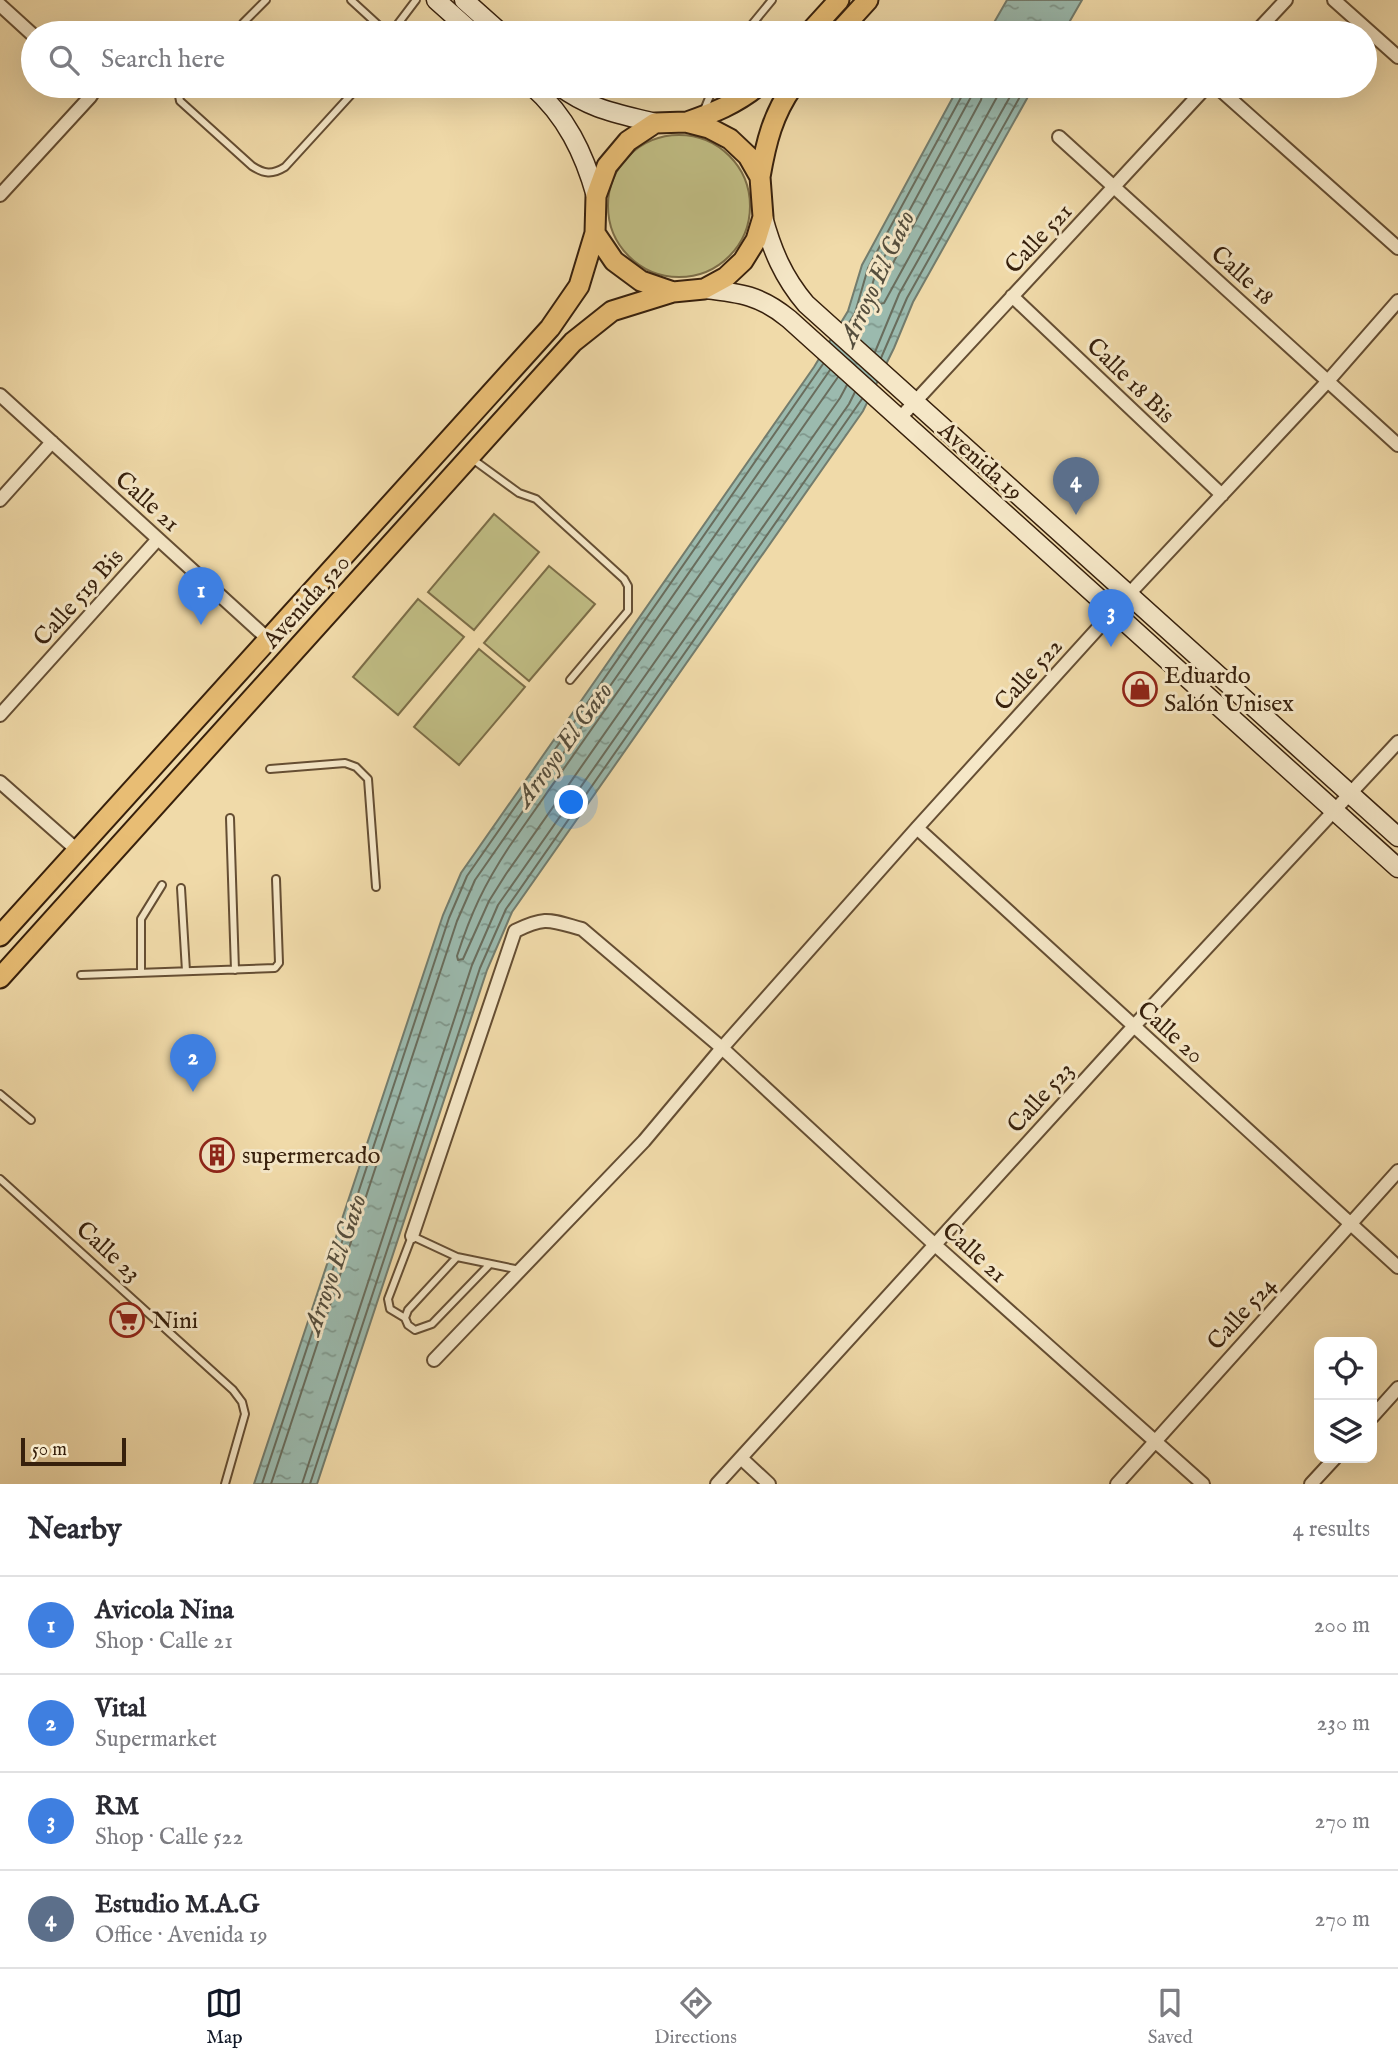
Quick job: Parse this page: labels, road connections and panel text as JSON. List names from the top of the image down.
{
  "streets": {
    "main road": ["Avenida 19", "Avenida 520"],
    "street": [
      "Calle 521",
      "Calle 18",
      "Calle 18 Bis",
      "Calle 21",
      "Calle 519 Bis",
      "Calle 522",
      "Calle 20",
      "Calle 523",
      "Calle 524"
    ],
    "lane": ["Calle 23"]
  },
  "crossings": [
    ["Calle 521", "Calle 18"],
    ["Calle 521", "Calle 18 Bis"],
    ["Calle 521", "Avenida 19"],
    ["Calle 18", "Calle 522"],
    ["Calle 18 Bis", "Calle 522"],
    ["Avenida 19", "Avenida 520"],
    ["Avenida 19", "Calle 522"],
    ["Avenida 19", "Calle 523"],
    ["Calle 21", "Calle 519 Bis"],
    ["Calle 21", "Avenida 520"],
    ["Calle 21", "Calle 522"],
    ["Calle 21", "Calle 523"],
    ["Calle 21", "Calle 524"],
    ["Calle 522", "Calle 20"],
    ["Calle 20", "Calle 523"],
    ["Calle 20", "Calle 524"]
  ],
  "water": ["Arroyo El Gato"],
  "places": {
    "shop": ["Eduardo Salón Unisex"],
    "building": ["supermercado"],
    "supermarket": ["Nini"]
  },
  "scale_bar": "50 m",
  "page": {
    "search": "Search here",
    "pins": [
      "4",
      "1",
      "3",
      "2"
    ],
    "scale": "50 m",
    "heading": ["Nearby", "4 results"],
    "list": [
      {
        "mark": "1",
        "name": "Avicola Nina",
        "note": "Shop · Calle 21",
        "value": "200 m"
      },
      {
        "mark": "2",
        "name": "Vital",
        "note": "Supermarket",
        "value": "230 m"
      },
      {
        "mark": "3",
        "name": "RM",
        "note": "Shop · Calle 522",
        "value": "270 m"
      },
      {
        "mark": "4",
        "name": "Estudio M.A.G",
        "note": "Office · Avenida 19",
        "value": "270 m"
      }
    ],
    "nav": ["Map", "Directions", "Saved"]
  }
}
